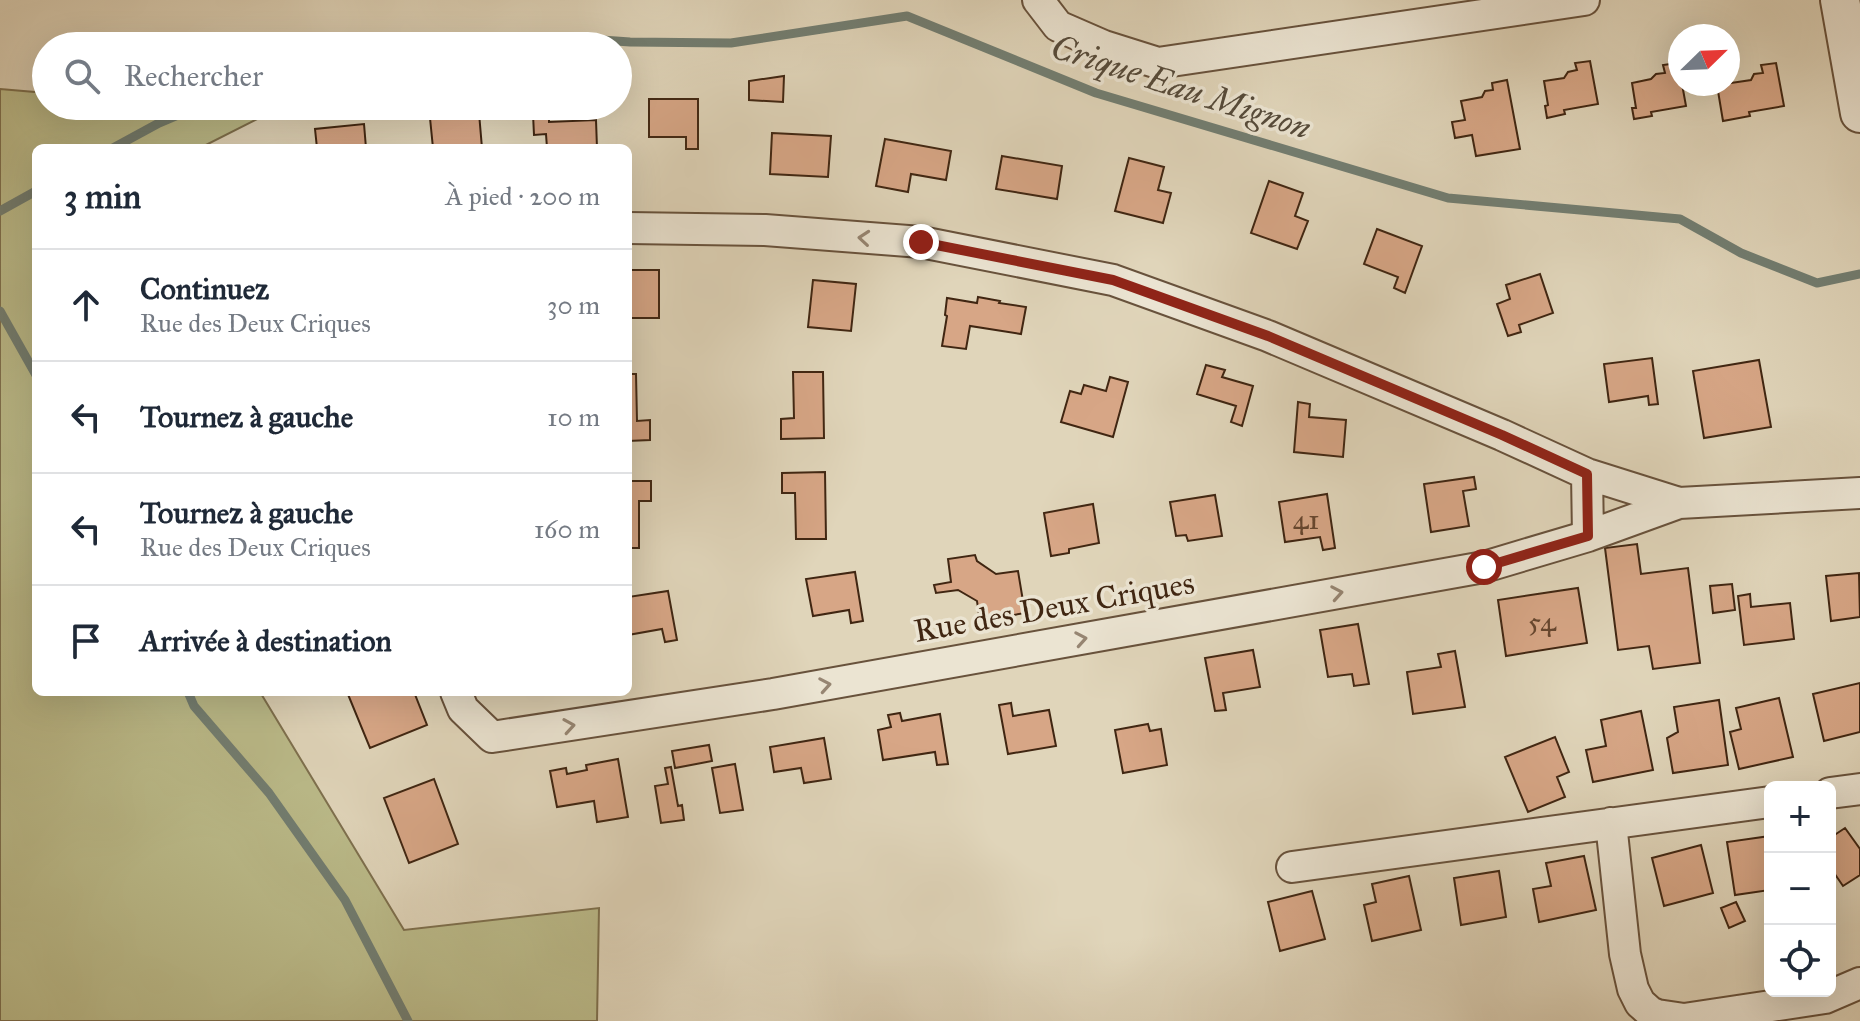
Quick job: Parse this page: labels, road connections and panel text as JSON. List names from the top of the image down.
{
  "streets": {
    "street": ["Rue des Deux Criques"]
  },
  "water": ["Crique Eau Mignon"],
  "house_numbers": ["41", "54"],
  "north": "top right",
  "page": {
    "search": "Rechercher",
    "heading": ["3 min", "À pied · 200 m"],
    "list": [
      ["Continuez", "Rue des Deux Criques", "30 m"],
      ["Tournez à gauche", "10 m"],
      ["Tournez à gauche", "Rue des Deux Criques", "160 m"],
      "Arrivée à destination"
    ],
    "map_buttons": ["+", "−"]
  }
}
